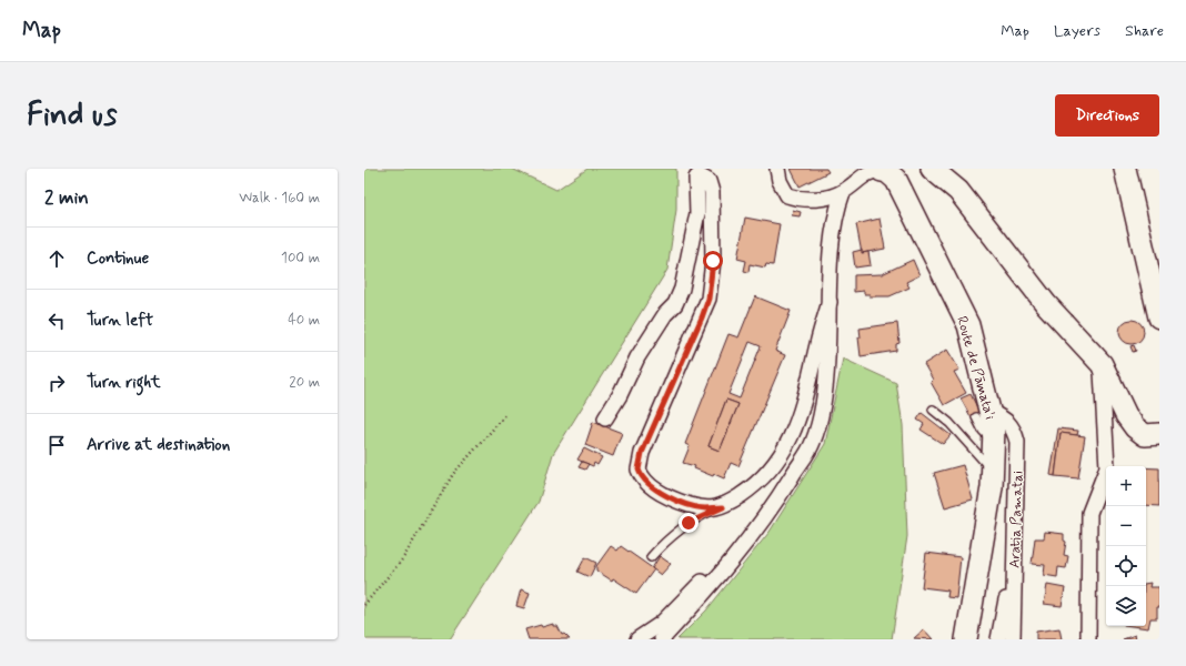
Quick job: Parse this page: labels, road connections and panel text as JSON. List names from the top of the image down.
{
  "streets": {
    "street": ["Route de Pāmata'i", "Aratia Pamatai"]
  },
  "crossings": [
    ["Route de Pāmata'i", "Aratia Pamatai"]
  ],
  "page": {
    "header": "Map",
    "nav": ["Map", "Layers", "Share"],
    "buttons": "Directions",
    "title": "Find us",
    "heading": ["2 min", "Walk · 160 m"],
    "list": [
      ["Continue", "100 m"],
      ["Turn left", "40 m"],
      ["Turn right", "20 m"],
      "Arrive at destination"
    ],
    "map_buttons": ["+", "−"]
  }
}
